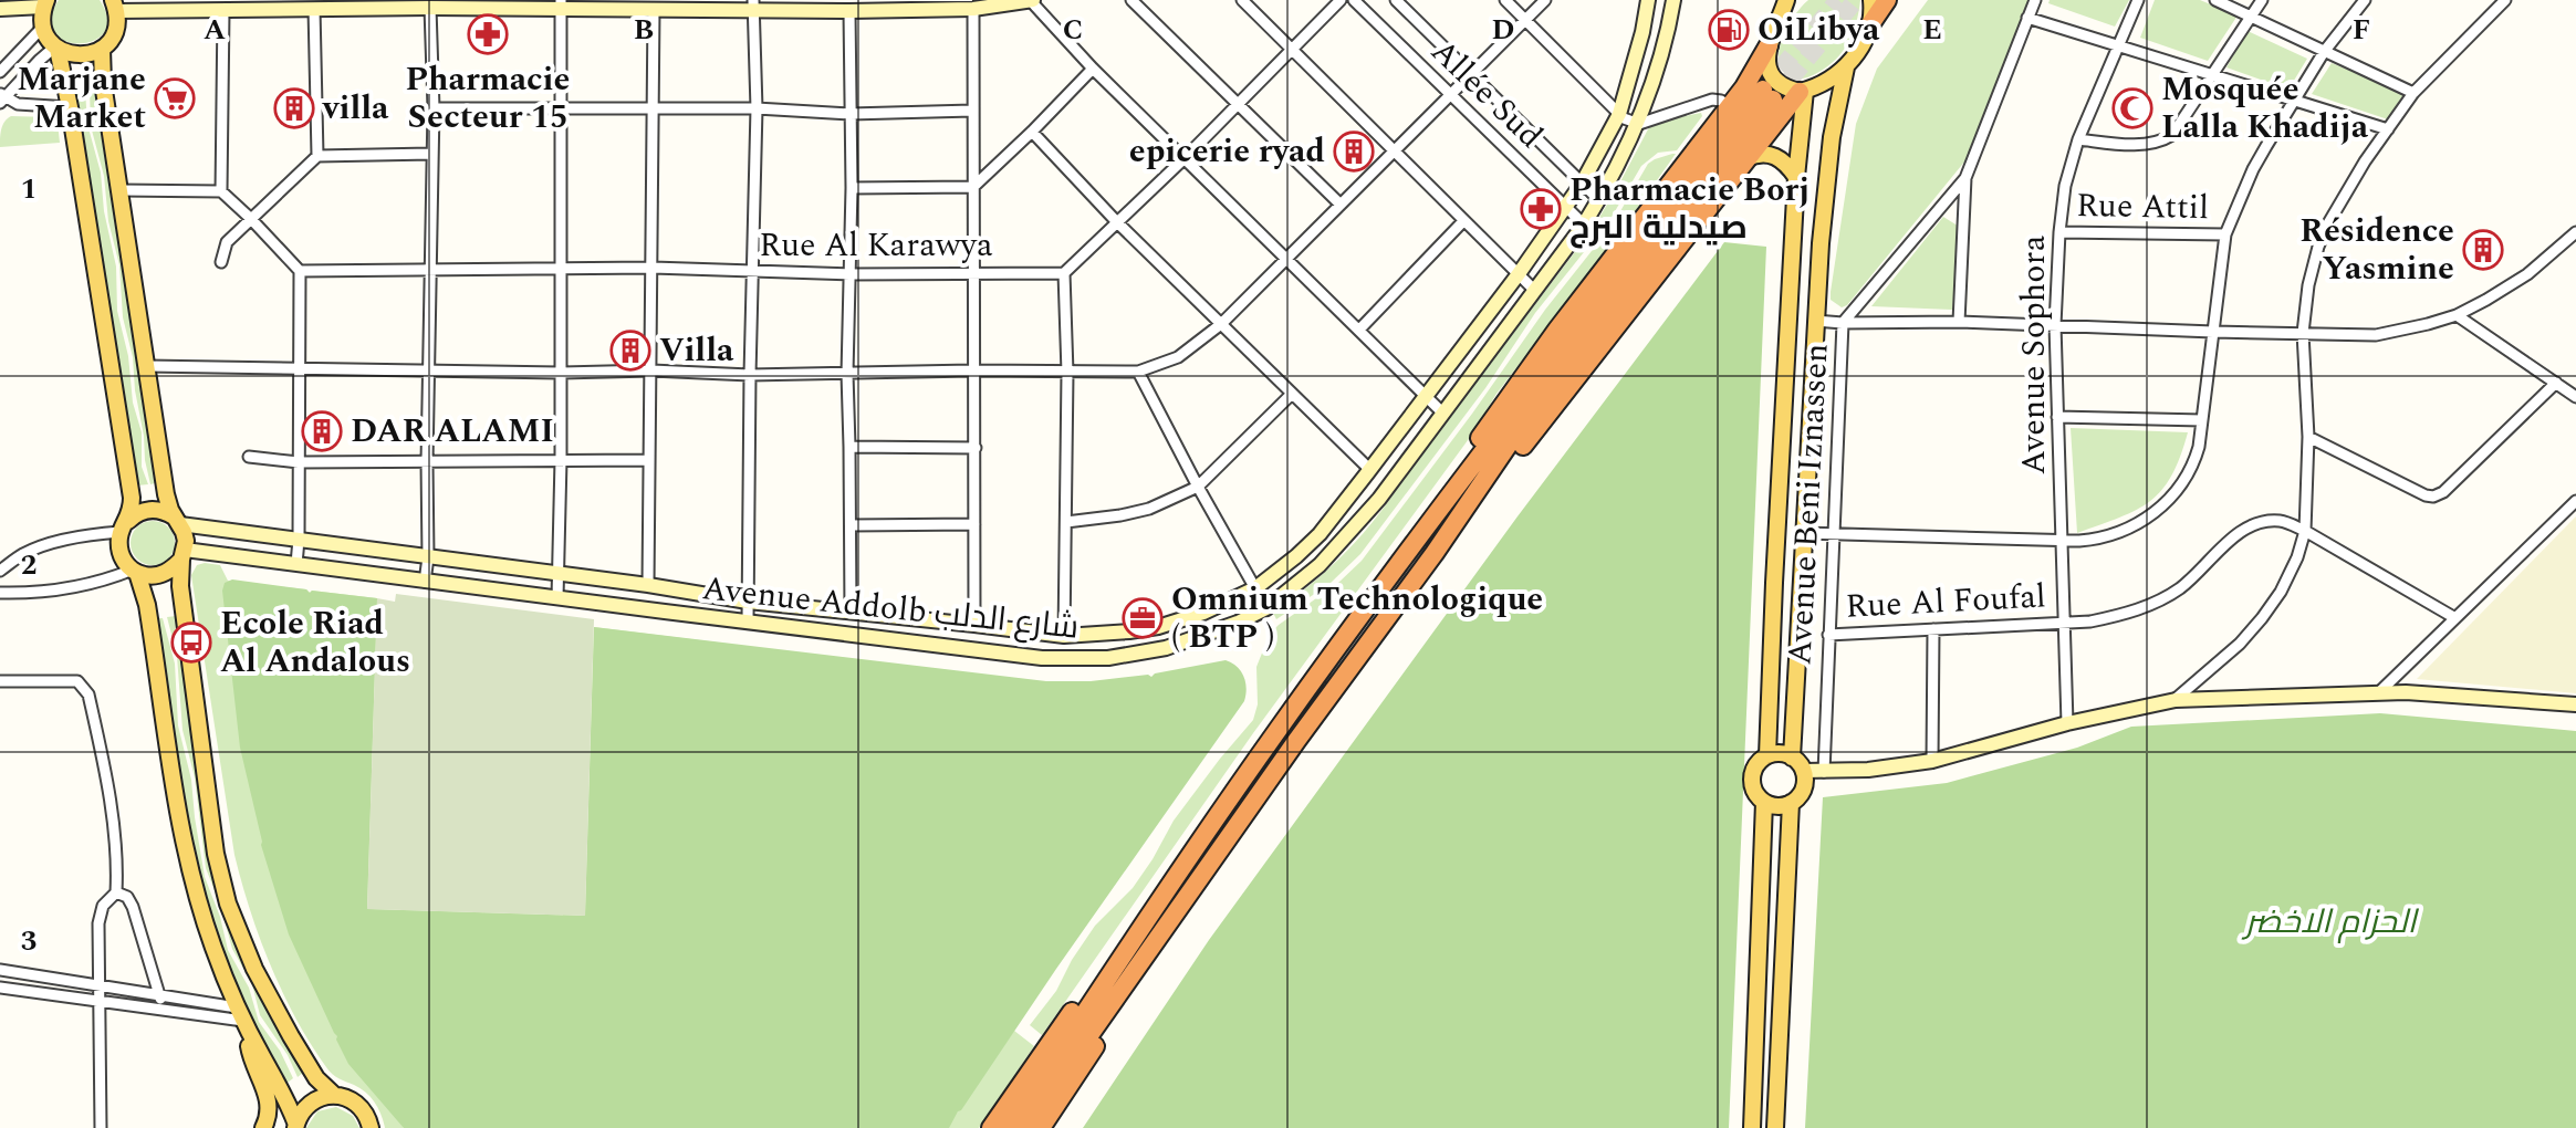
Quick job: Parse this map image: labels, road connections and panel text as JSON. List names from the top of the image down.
{
  "streets": {
    "street": [
      "Allée Sud",
      "Rue Attil",
      "Rue Al Karawya",
      "Avenue Sophora",
      "Avenue Beni Iznassen",
      "Rue Al Foufal",
      "Avenue Addolb شارع الدلب"
    ]
  },
  "crossings": [
    ["Allée Sud", "Avenue Addolb شارع الدلب"],
    ["Rue Attil", "Avenue Sophora"],
    ["Avenue Sophora", "Rue Al Foufal"],
    ["Avenue Beni Iznassen", "Rue Al Foufal"]
  ],
  "parks": ["الحزام الاخضر"],
  "places": {
    "fuel station": ["OiLibya"],
    "pharmacy": ["Pharmacie Secteur 15", "Pharmacie Borj صيدلية البرج"],
    "supermarket": ["Marjane Market"],
    "building": [
      "villa",
      "epicerie ryad",
      "Résidence Yasmine",
      "Villa",
      "DAR ALAMI"
    ],
    "mosque": ["Mosquée Lalla Khadija"],
    "office": ["Omnium Technologique ( BTP )"],
    "bus stop": ["Ecole Riad Al Andalous"]
  },
  "grid": {
    "columns": [
      "A",
      "B",
      "C",
      "D",
      "E",
      "F"
    ],
    "rows": ["1", "2", "3"]
  }
}
